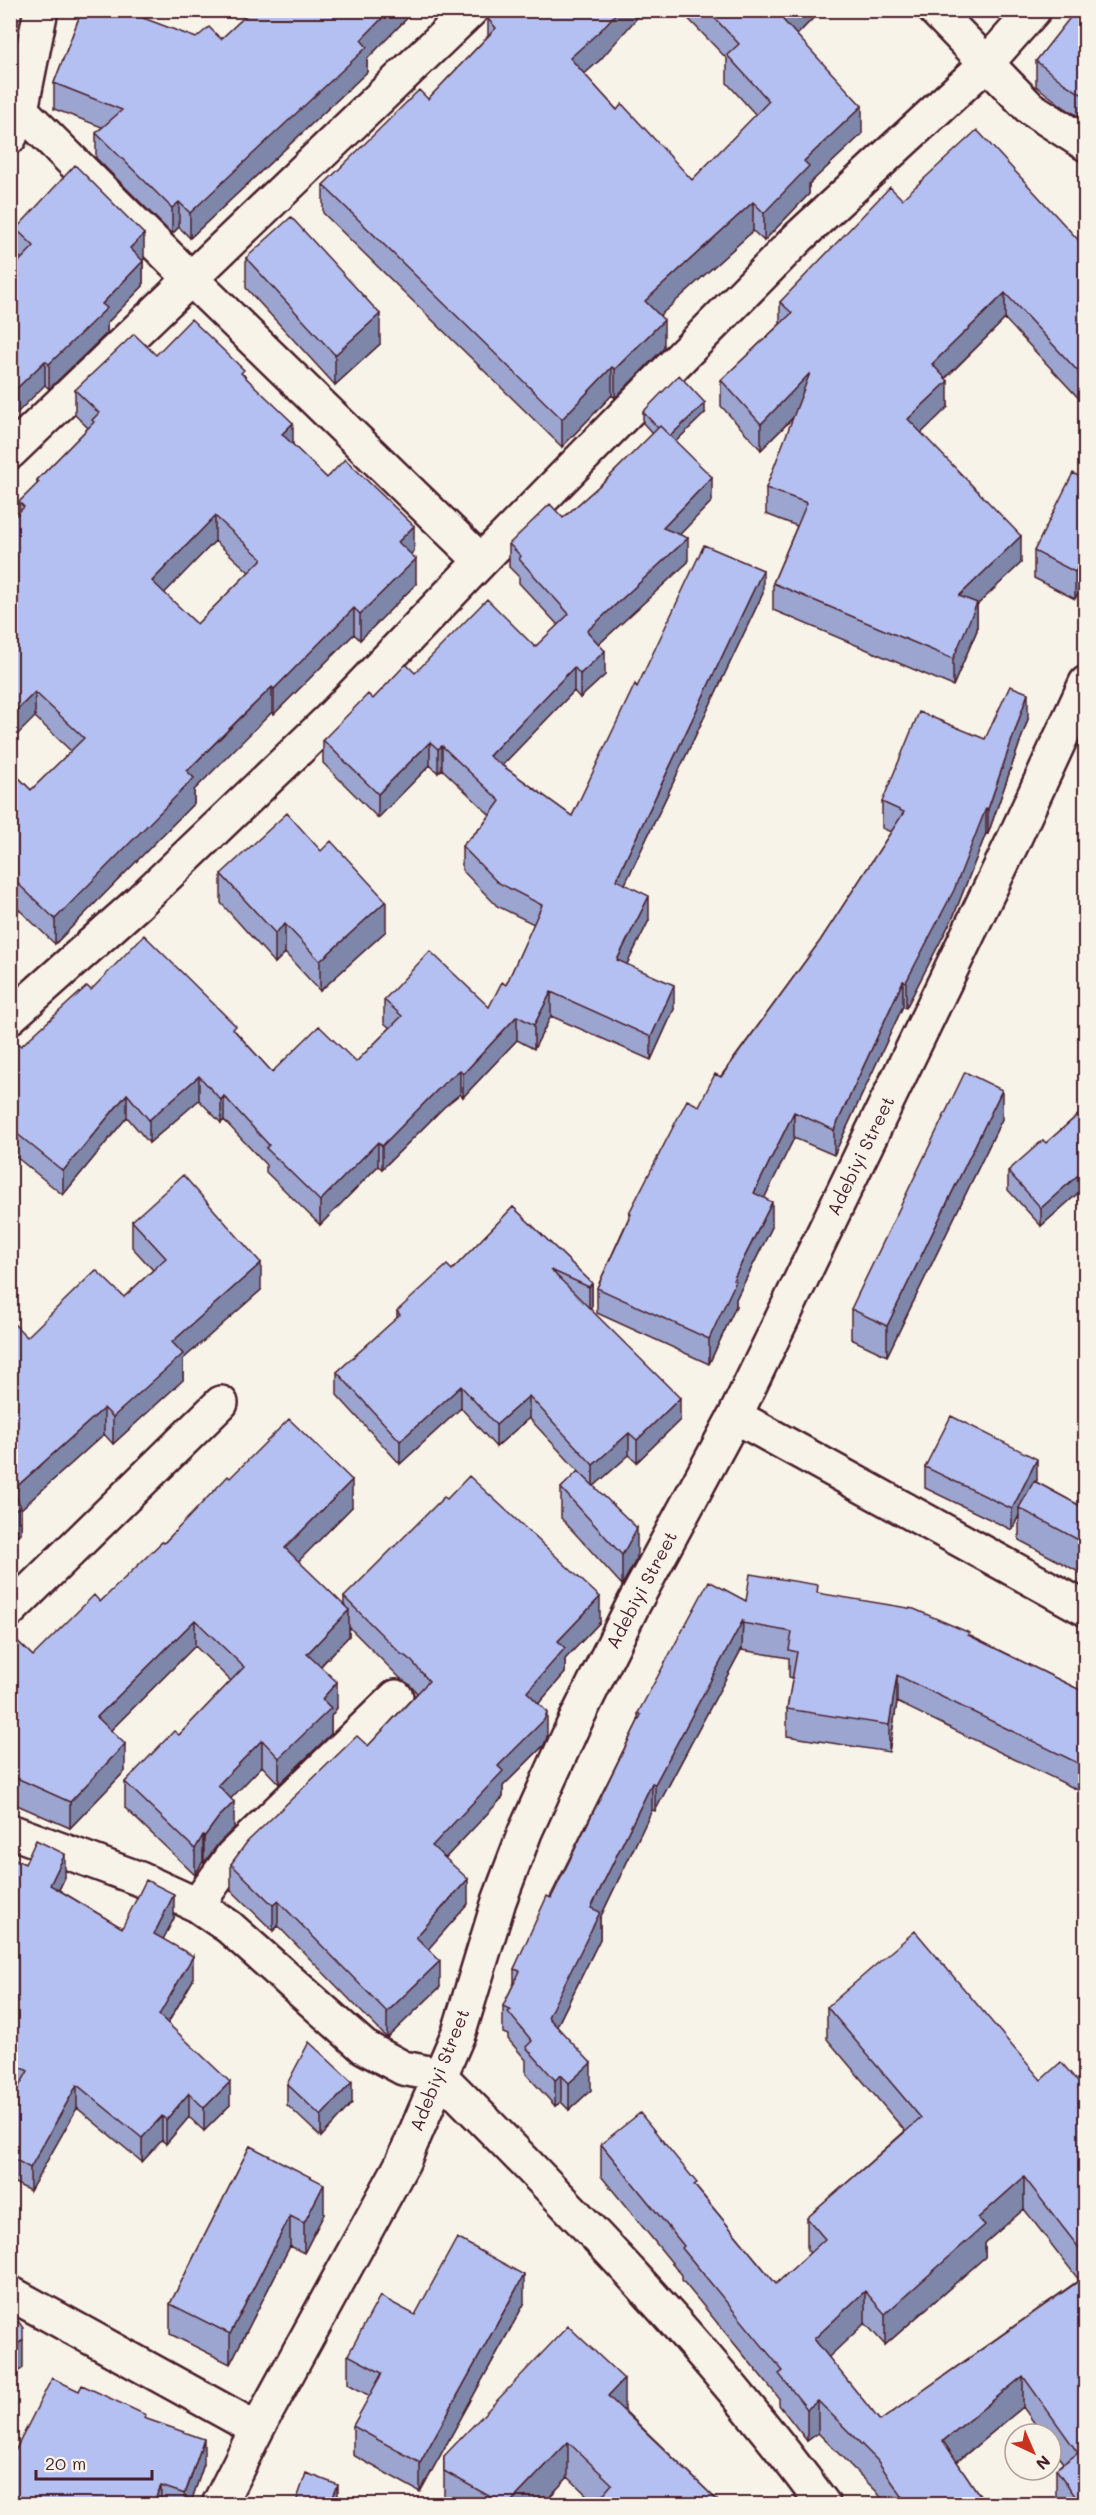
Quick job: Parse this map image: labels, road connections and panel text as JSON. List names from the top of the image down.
{
  "streets": {
    "street": ["Adebiyi Street"]
  },
  "scale_bar": "20 m",
  "north": "bottom right"
}
